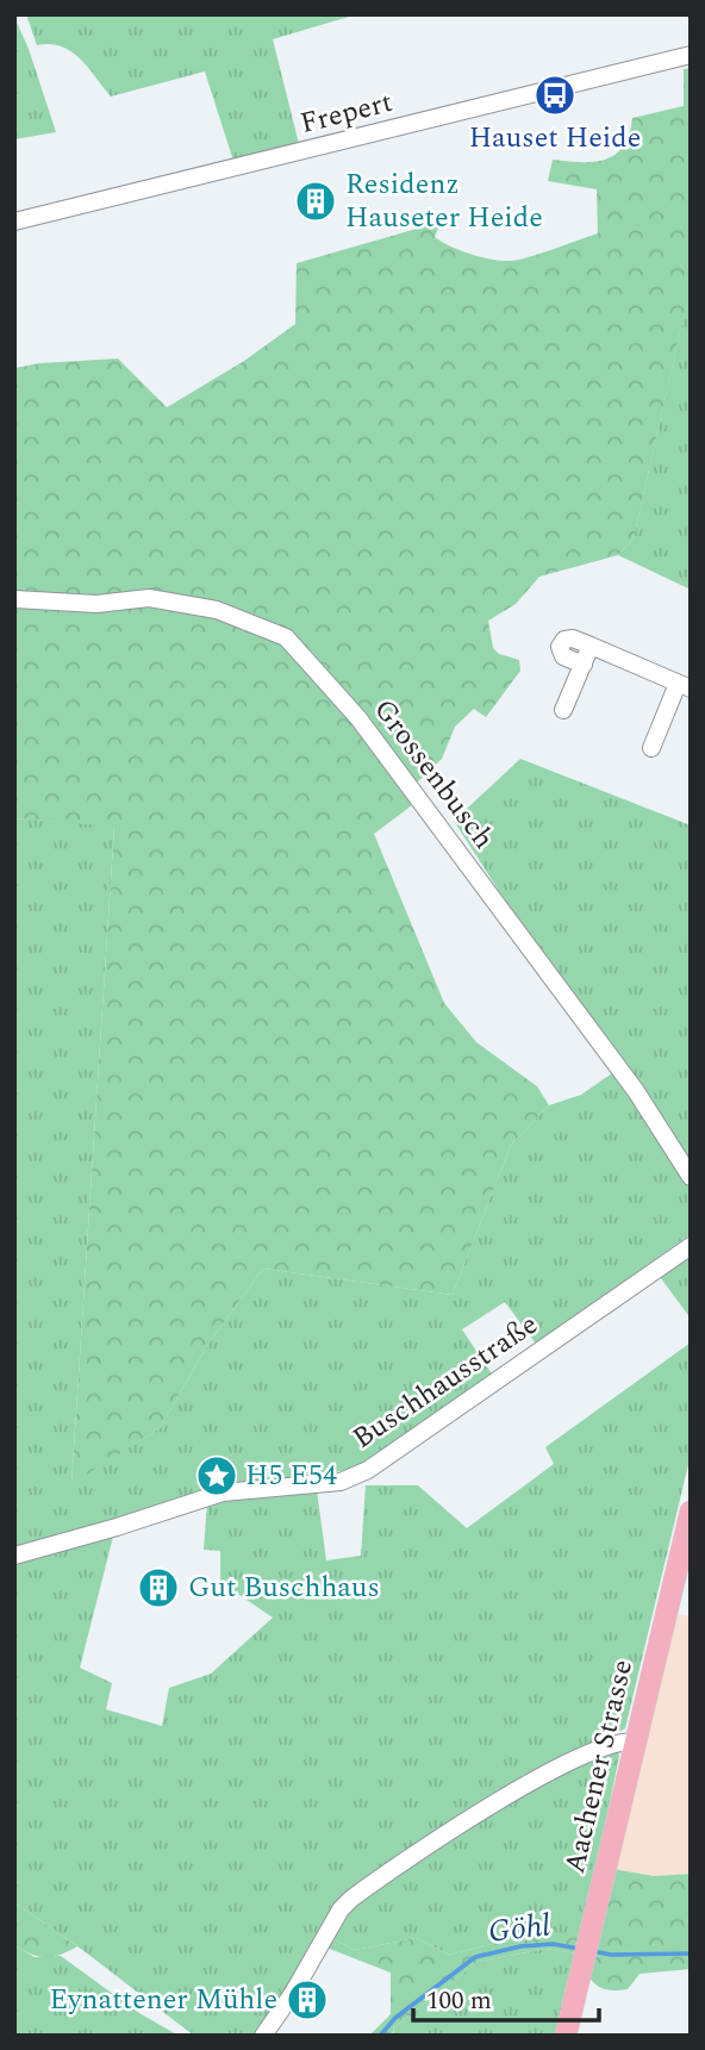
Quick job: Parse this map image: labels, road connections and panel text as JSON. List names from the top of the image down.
{
  "streets": {
    "main road": ["Aachener Strasse"],
    "street": ["Frepert", "Grossenbusch", "Buschhausstraße"]
  },
  "water": ["Göhl"],
  "places": {
    "bus stop": ["Hauset Heide"],
    "building": ["Residenz Hauseter Heide", "Gut Buschhaus", "Eynattener Mühle"],
    "place": ["H5 E54"]
  },
  "scale_bar": "100 m"
}
